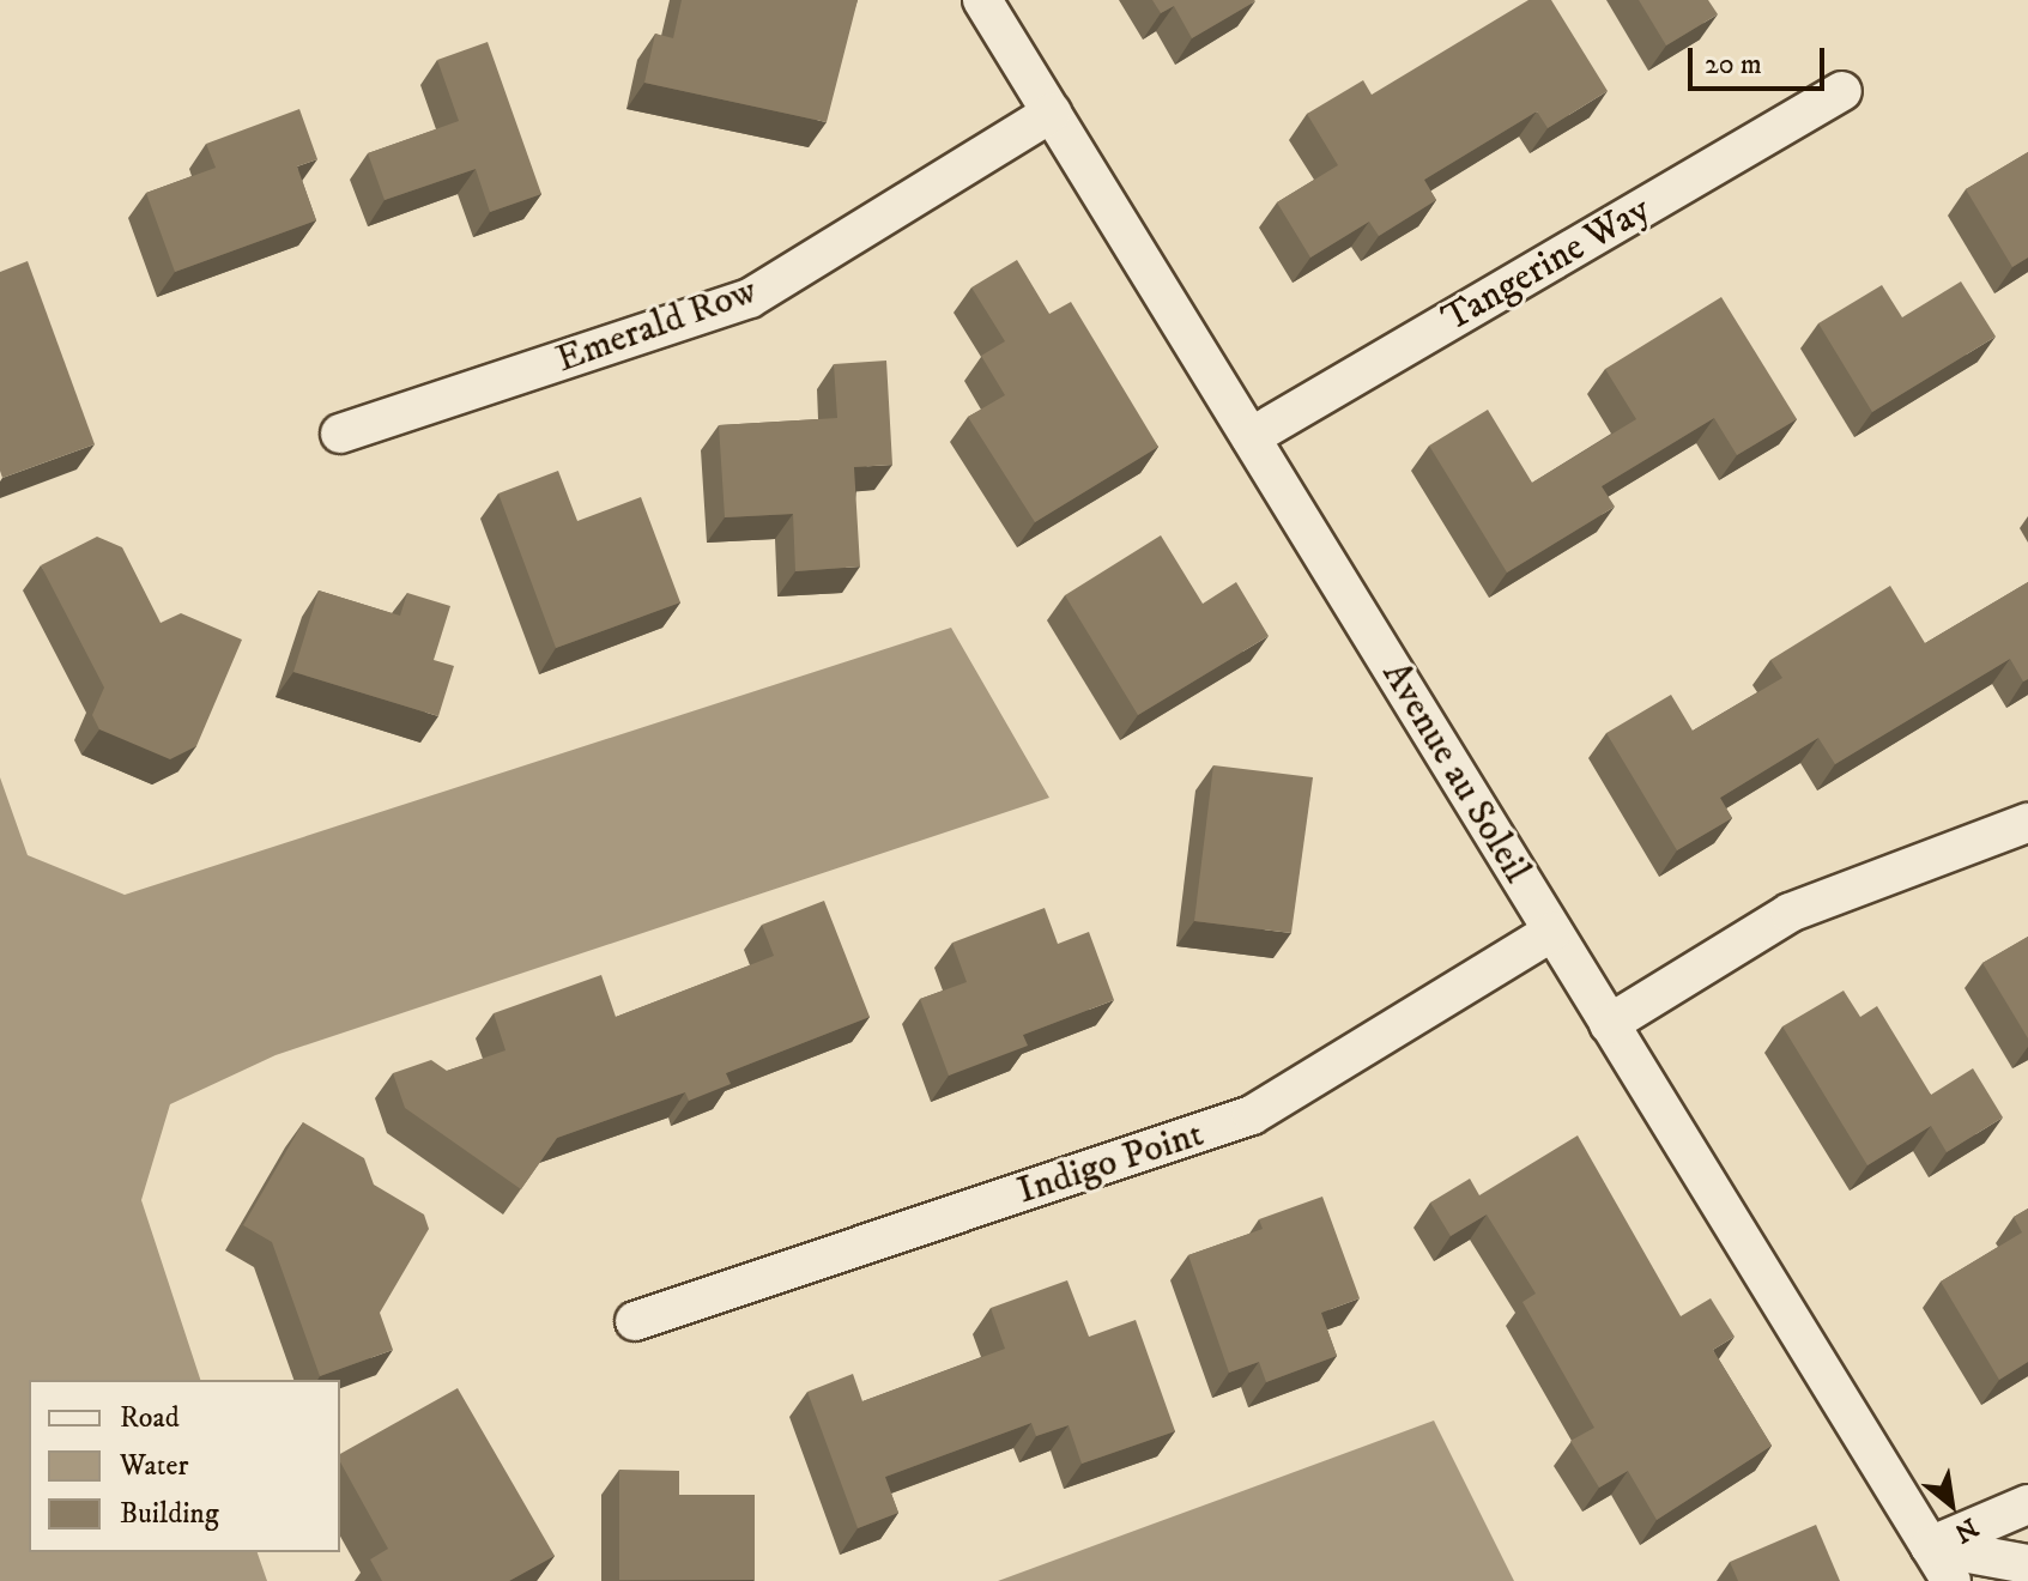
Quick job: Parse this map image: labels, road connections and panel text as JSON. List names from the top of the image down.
{
  "streets": {
    "street": [
      "Tangerine Way",
      "Emerald Row",
      "Avenue au Soleil",
      "Indigo Point"
    ]
  },
  "crossings": [
    ["Tangerine Way", "Avenue au Soleil"],
    ["Emerald Row", "Avenue au Soleil"],
    ["Avenue au Soleil", "Indigo Point"]
  ],
  "legend": ["Road", "Water", "Building"],
  "scale_bar": "20 m",
  "north": "bottom right"
}
